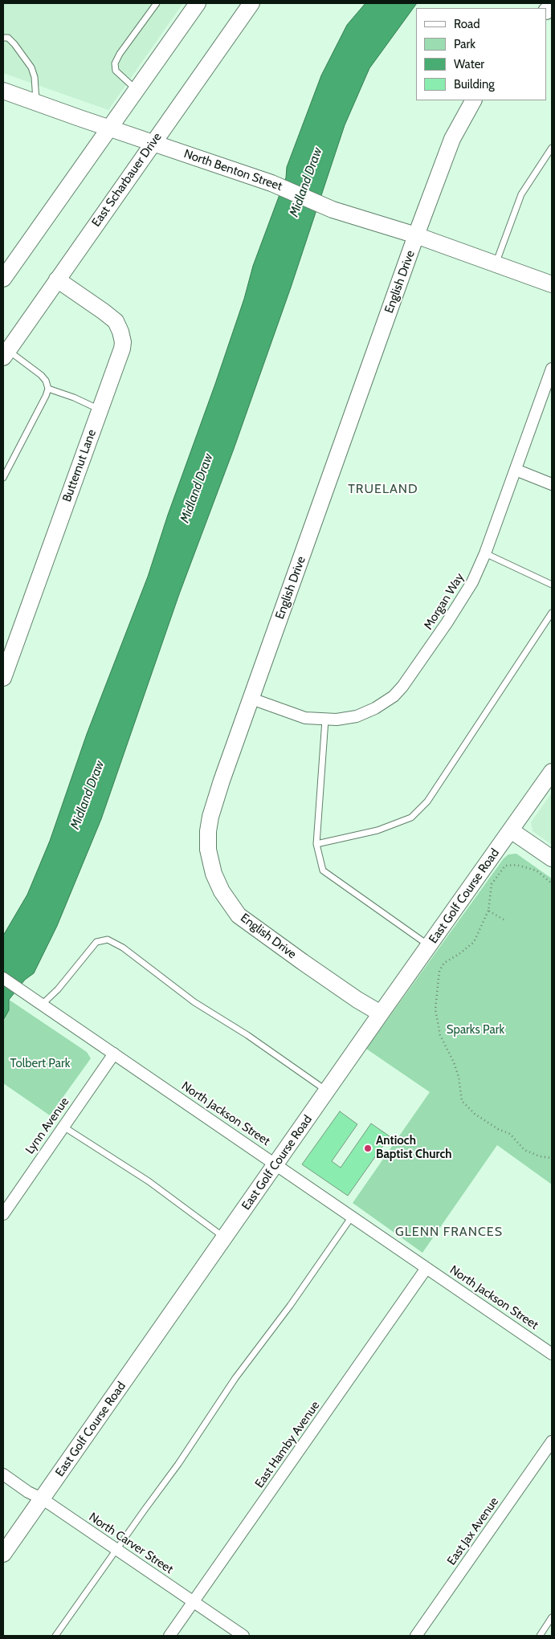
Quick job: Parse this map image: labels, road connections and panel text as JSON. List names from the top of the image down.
{
  "streets": {
    "street": [
      "North Benton Street",
      "East Scharbauer Drive",
      "English Drive",
      "Butternut Lane",
      "Morgan Way",
      "East Golf Course Road",
      "North Jackson Street",
      "Lynn Avenue",
      "East Hamby Avenue",
      "East Jax Avenue",
      "North Carver Street"
    ]
  },
  "crossings": [
    ["North Benton Street", "East Scharbauer Drive"],
    ["North Benton Street", "English Drive"],
    ["East Scharbauer Drive", "Butternut Lane"],
    ["English Drive", "Morgan Way"],
    ["English Drive", "East Golf Course Road"],
    ["East Golf Course Road", "North Jackson Street"],
    ["East Golf Course Road", "North Carver Street"],
    ["North Jackson Street", "Lynn Avenue"],
    ["North Jackson Street", "East Hamby Avenue"],
    ["East Hamby Avenue", "North Carver Street"]
  ],
  "districts": ["TRUELAND", "GLENN FRANCES"],
  "water": ["Midland Draw"],
  "parks": ["Sparks Park", "Tolbert Park"],
  "places": ["Antioch Baptist Church"],
  "legend": [
    "Road",
    "Park",
    "Water",
    "Building"
  ]
}
